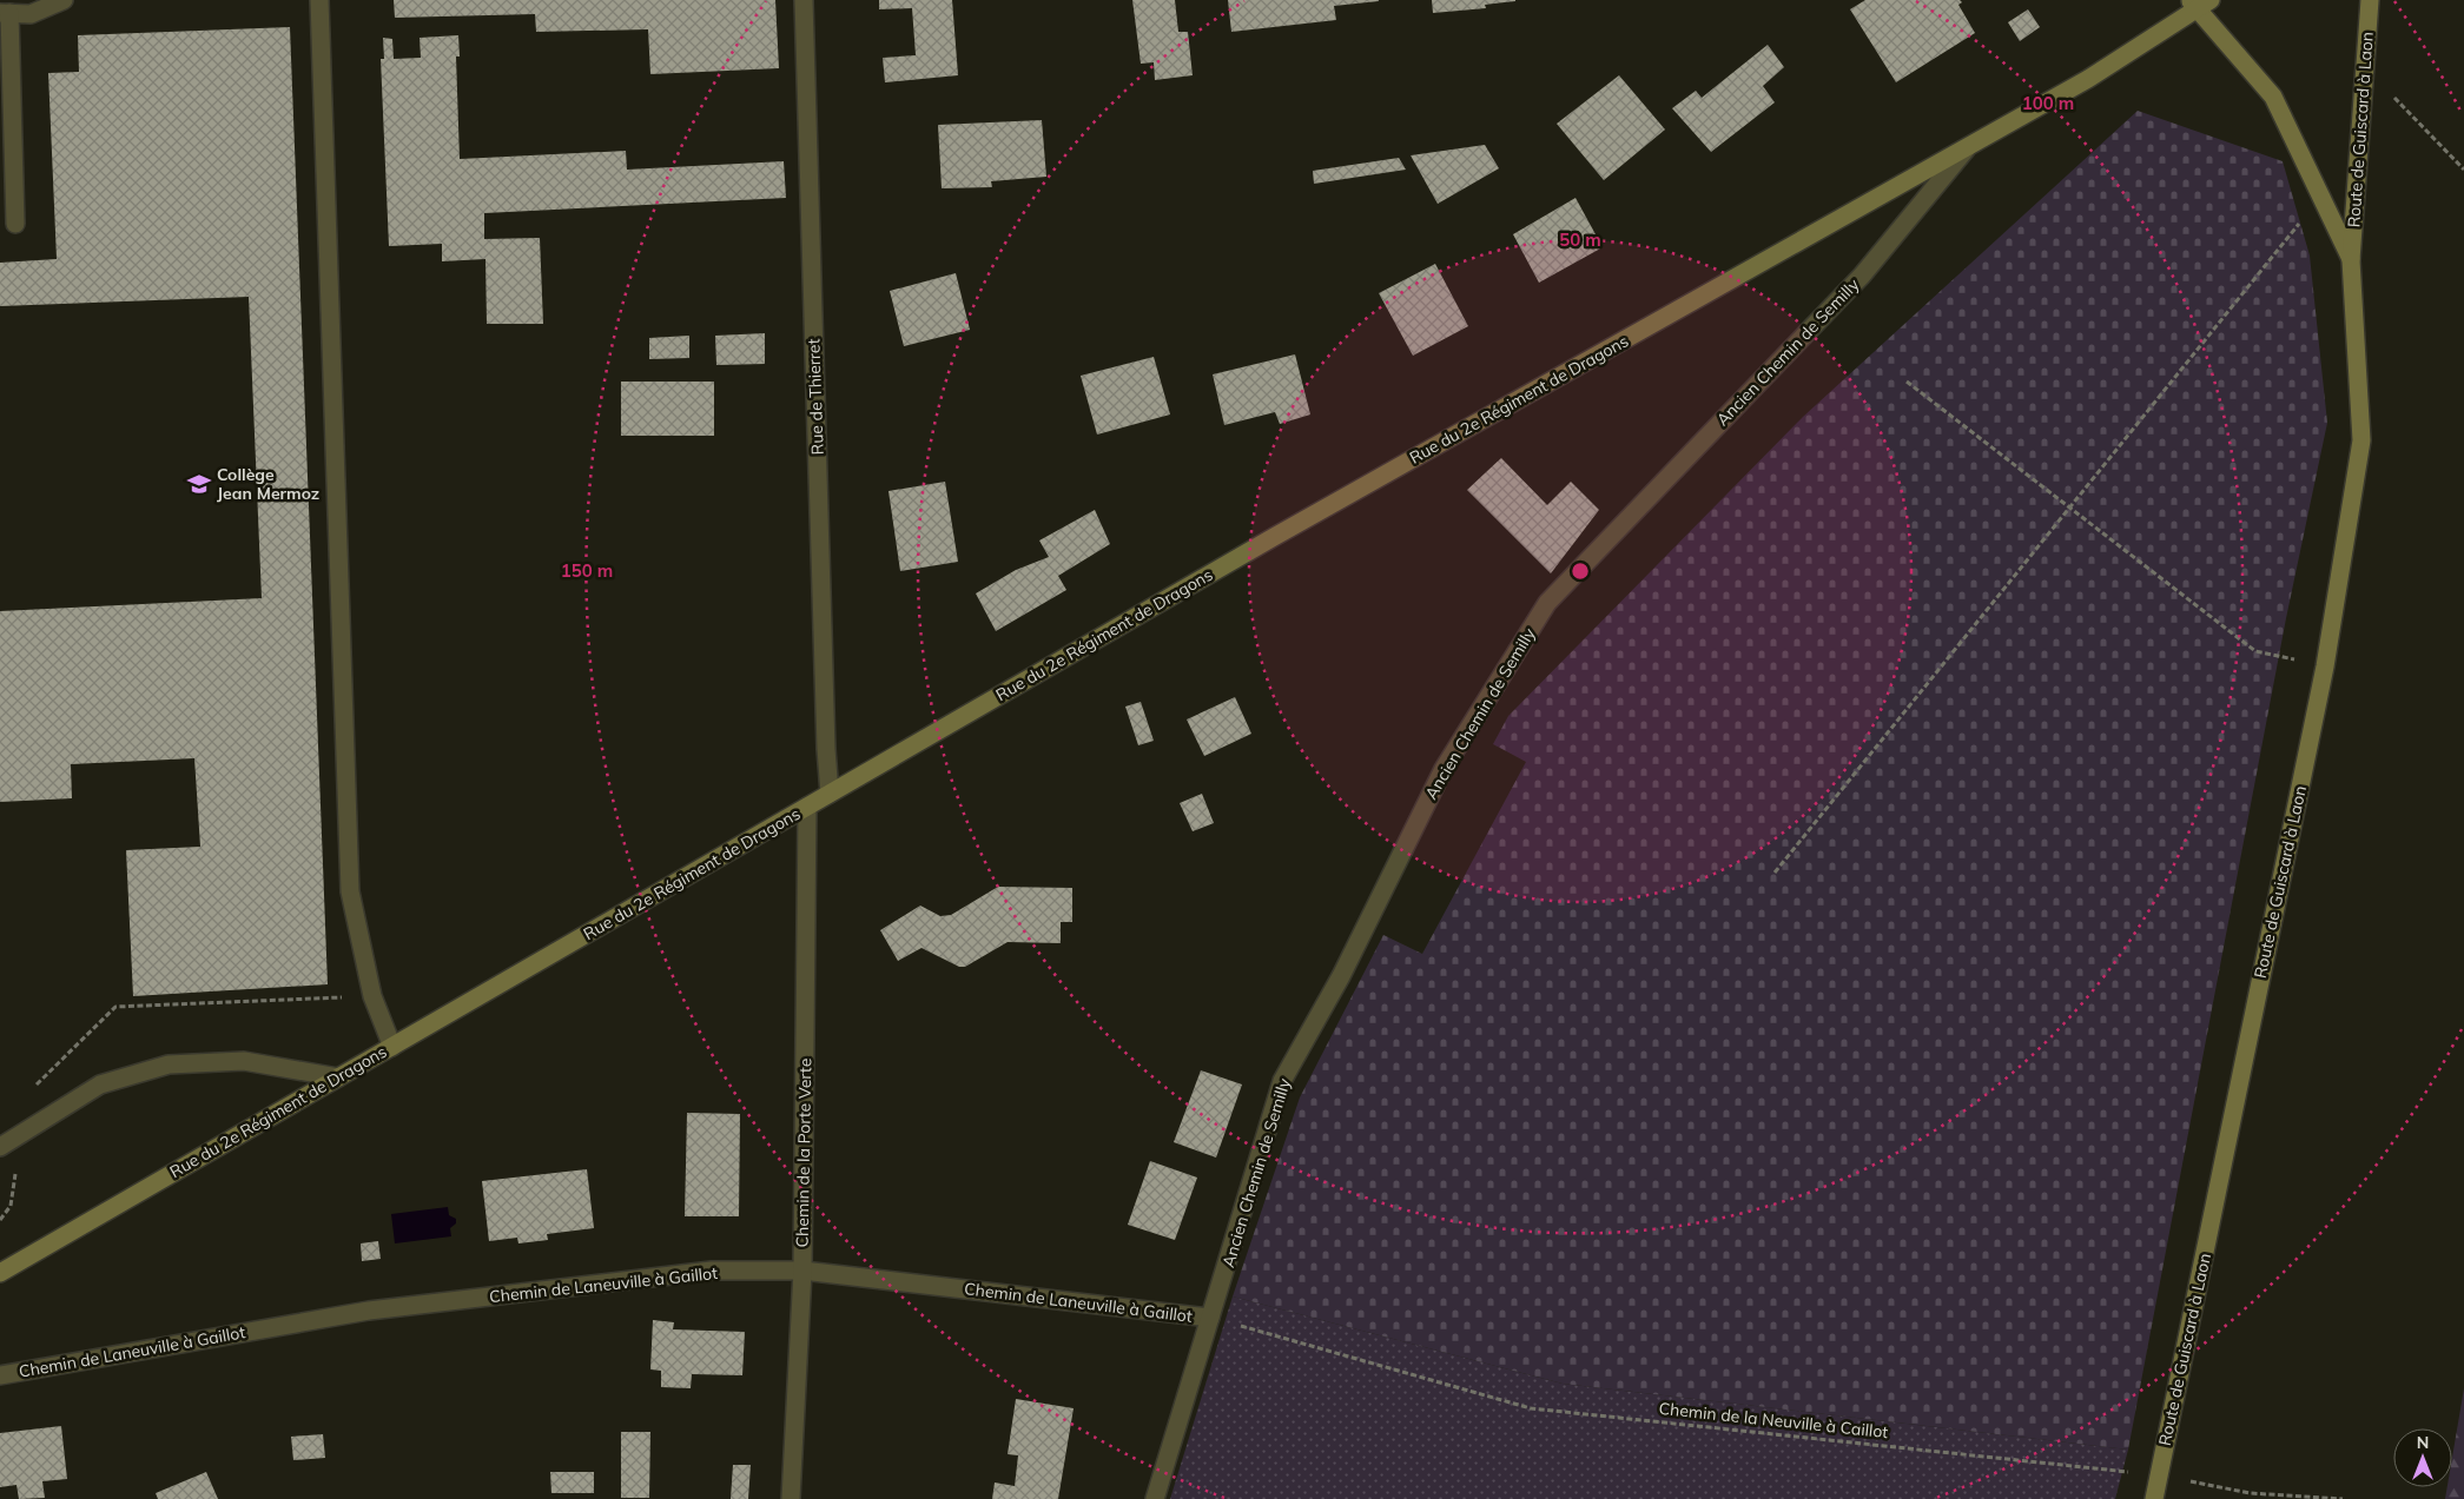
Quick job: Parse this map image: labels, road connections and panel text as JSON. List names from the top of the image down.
{
  "streets": {
    "street": [
      "Route de Guiscard à Laon",
      "Ancien Chemin de Semilly",
      "Rue de Thierret",
      "Rue du 2e Régiment de Dragons",
      "Chemin de la Porte Verte",
      "Chemin de Laneuville à Gaillot"
    ],
    "path": ["Chemin de la Neuville à Caillot"]
  },
  "crossings": [
    ["Route de Guiscard à Laon", "Rue du 2e Régiment de Dragons"],
    ["Route de Guiscard à Laon", "Chemin de la Neuville à Caillot"],
    ["Ancien Chemin de Semilly", "Rue du 2e Régiment de Dragons"],
    ["Ancien Chemin de Semilly", "Chemin de Laneuville à Gaillot"],
    ["Ancien Chemin de Semilly", "Chemin de la Neuville à Caillot"],
    ["Rue de Thierret", "Rue du 2e Régiment de Dragons"],
    ["Rue du 2e Régiment de Dragons", "Chemin de la Porte Verte"],
    ["Chemin de la Porte Verte", "Chemin de Laneuville à Gaillot"],
    ["Chemin de Laneuville à Gaillot", "Chemin de la Neuville à Caillot"]
  ],
  "places": {
    "school or university": ["Collège Jean Mermoz"]
  },
  "north": "top",
  "rings": ["100 m", "50 m", "150 m"]
}
